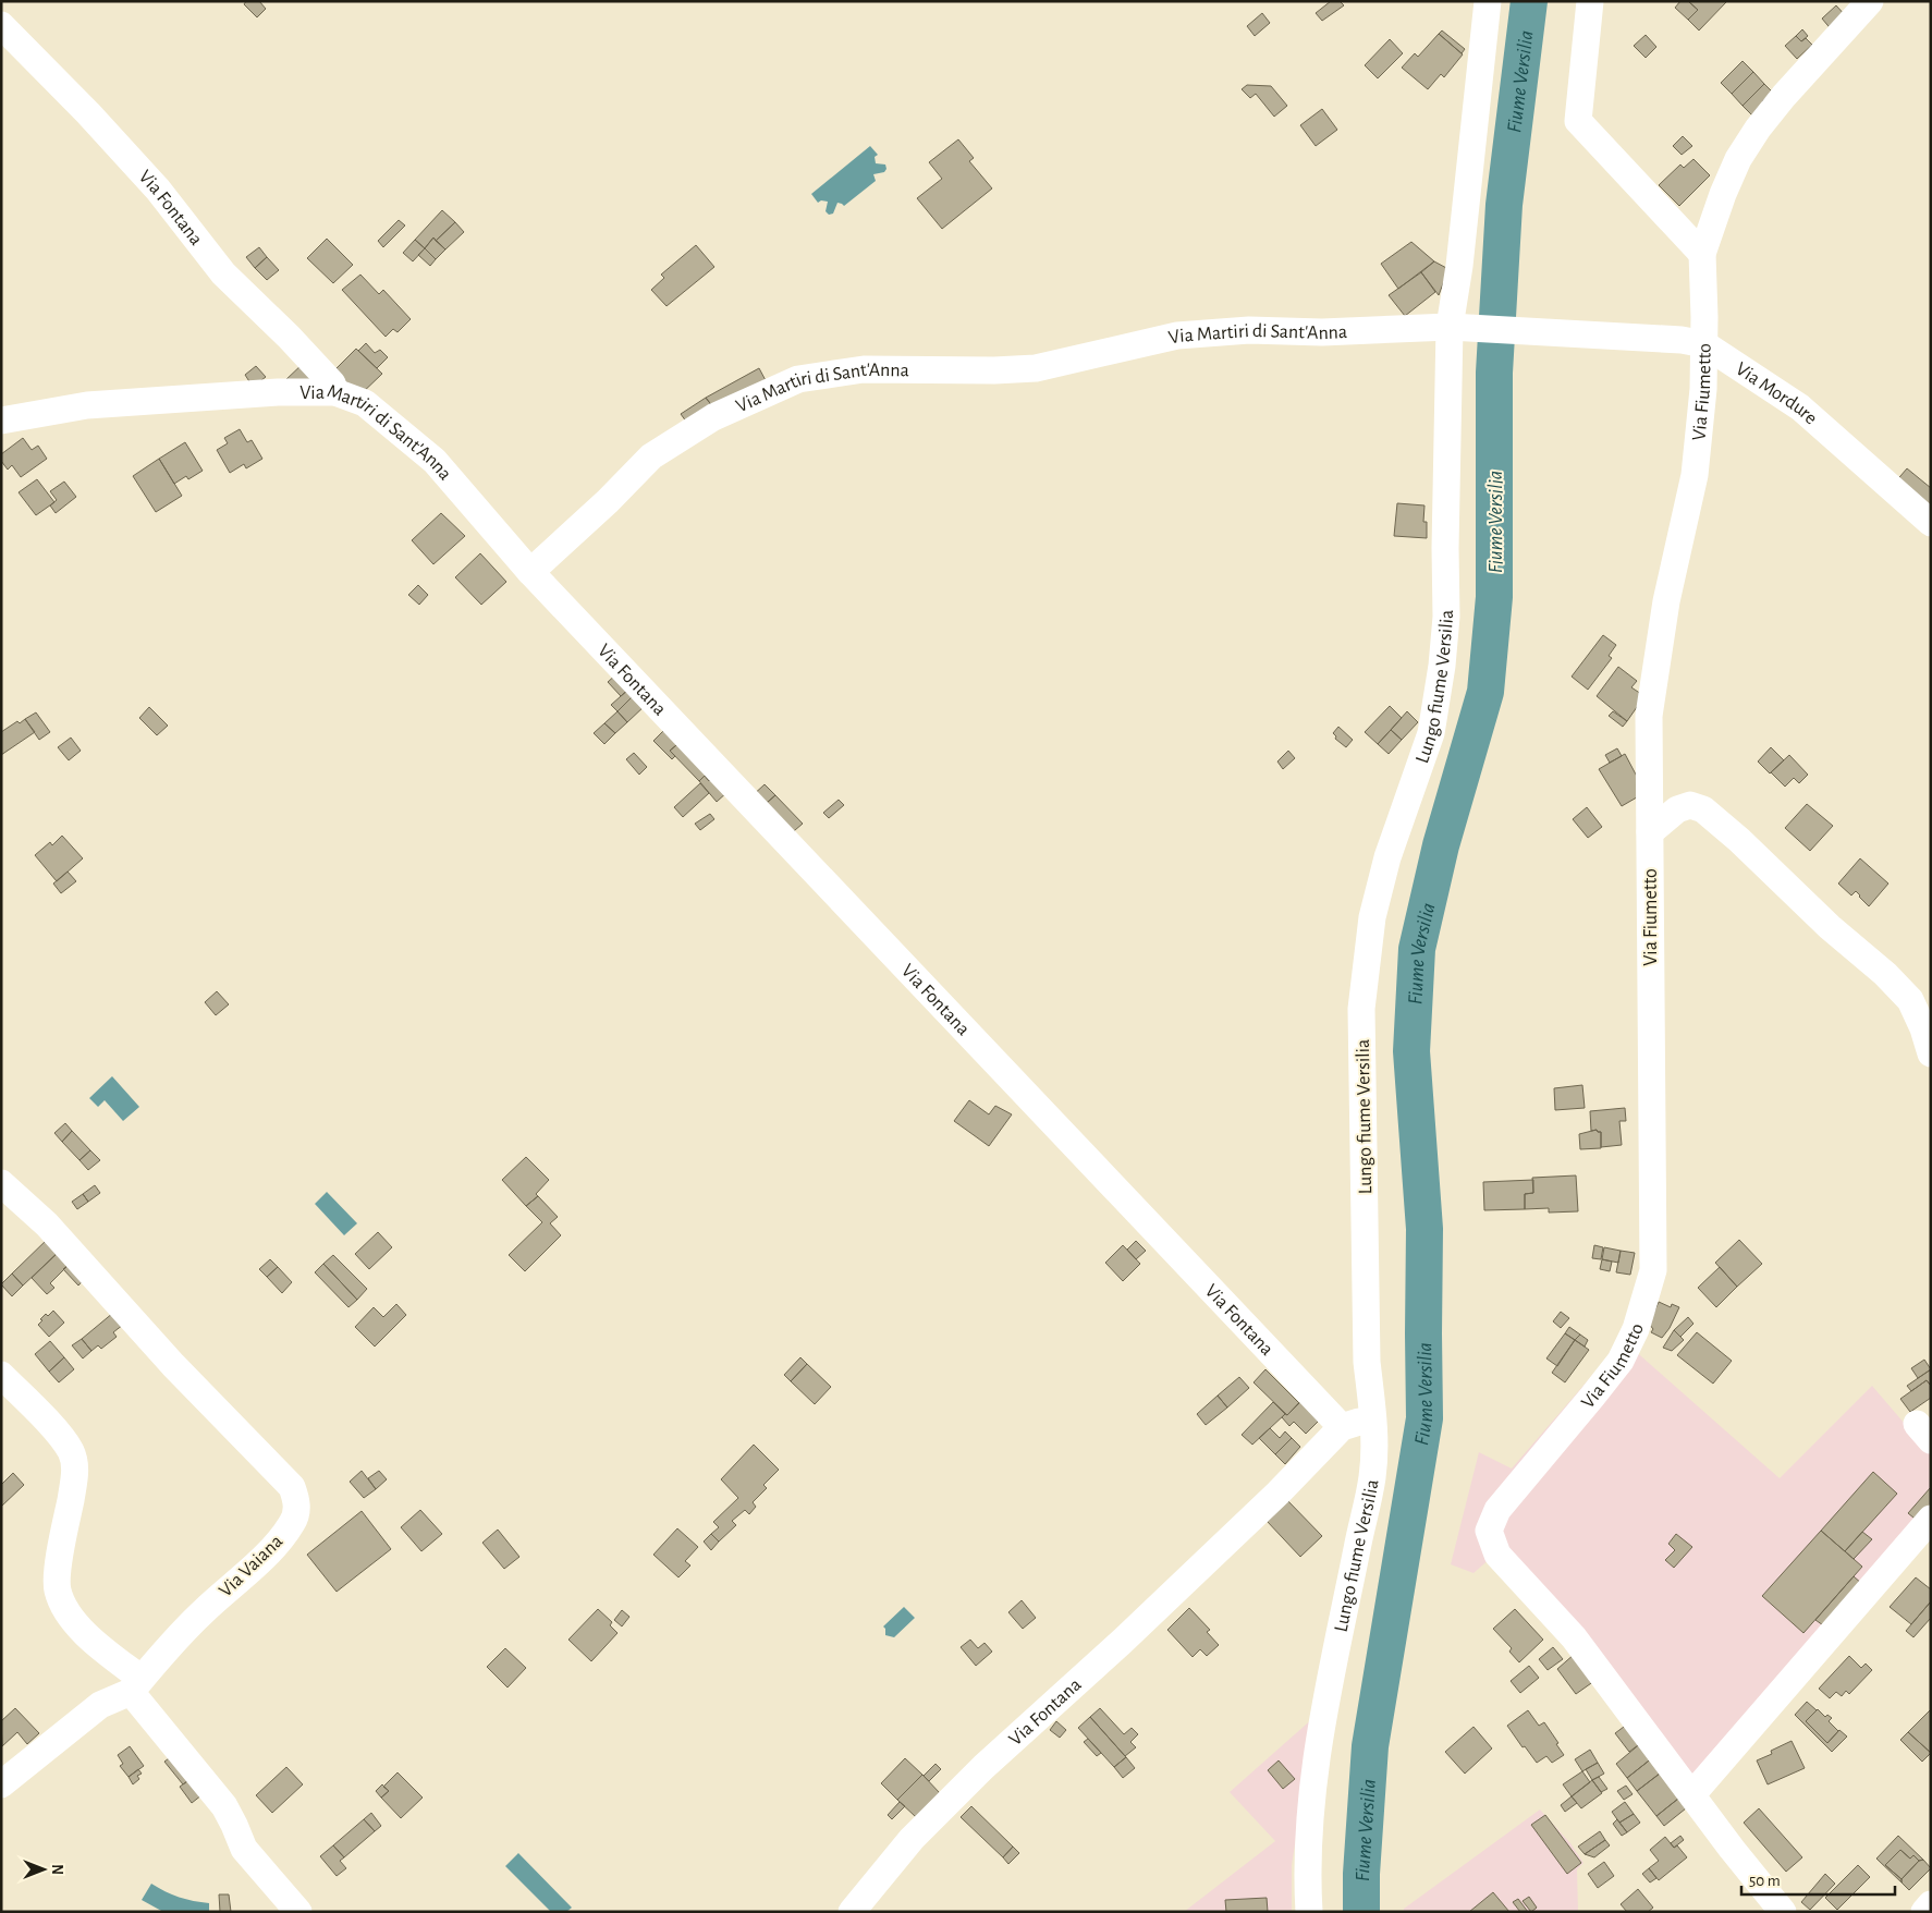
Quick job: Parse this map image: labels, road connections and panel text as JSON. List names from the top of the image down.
{
  "streets": {
    "street": [
      "Via Fontana",
      "Via Martiri di Sant'Anna",
      "Via Fiumetto",
      "Via Mordure",
      "Lungo fiume Versilia",
      "Via Vaiana"
    ]
  },
  "crossings": [
    ["Via Fontana", "Via Martiri di Sant'Anna"],
    ["Via Martiri di Sant'Anna", "Via Mordure"],
    ["Via Martiri di Sant'Anna", "Lungo fiume Versilia"],
    ["Via Fiumetto", "Via Mordure"]
  ],
  "water": ["Fiume Versilia"],
  "scale_bar": "50 m",
  "north": "right"
}
